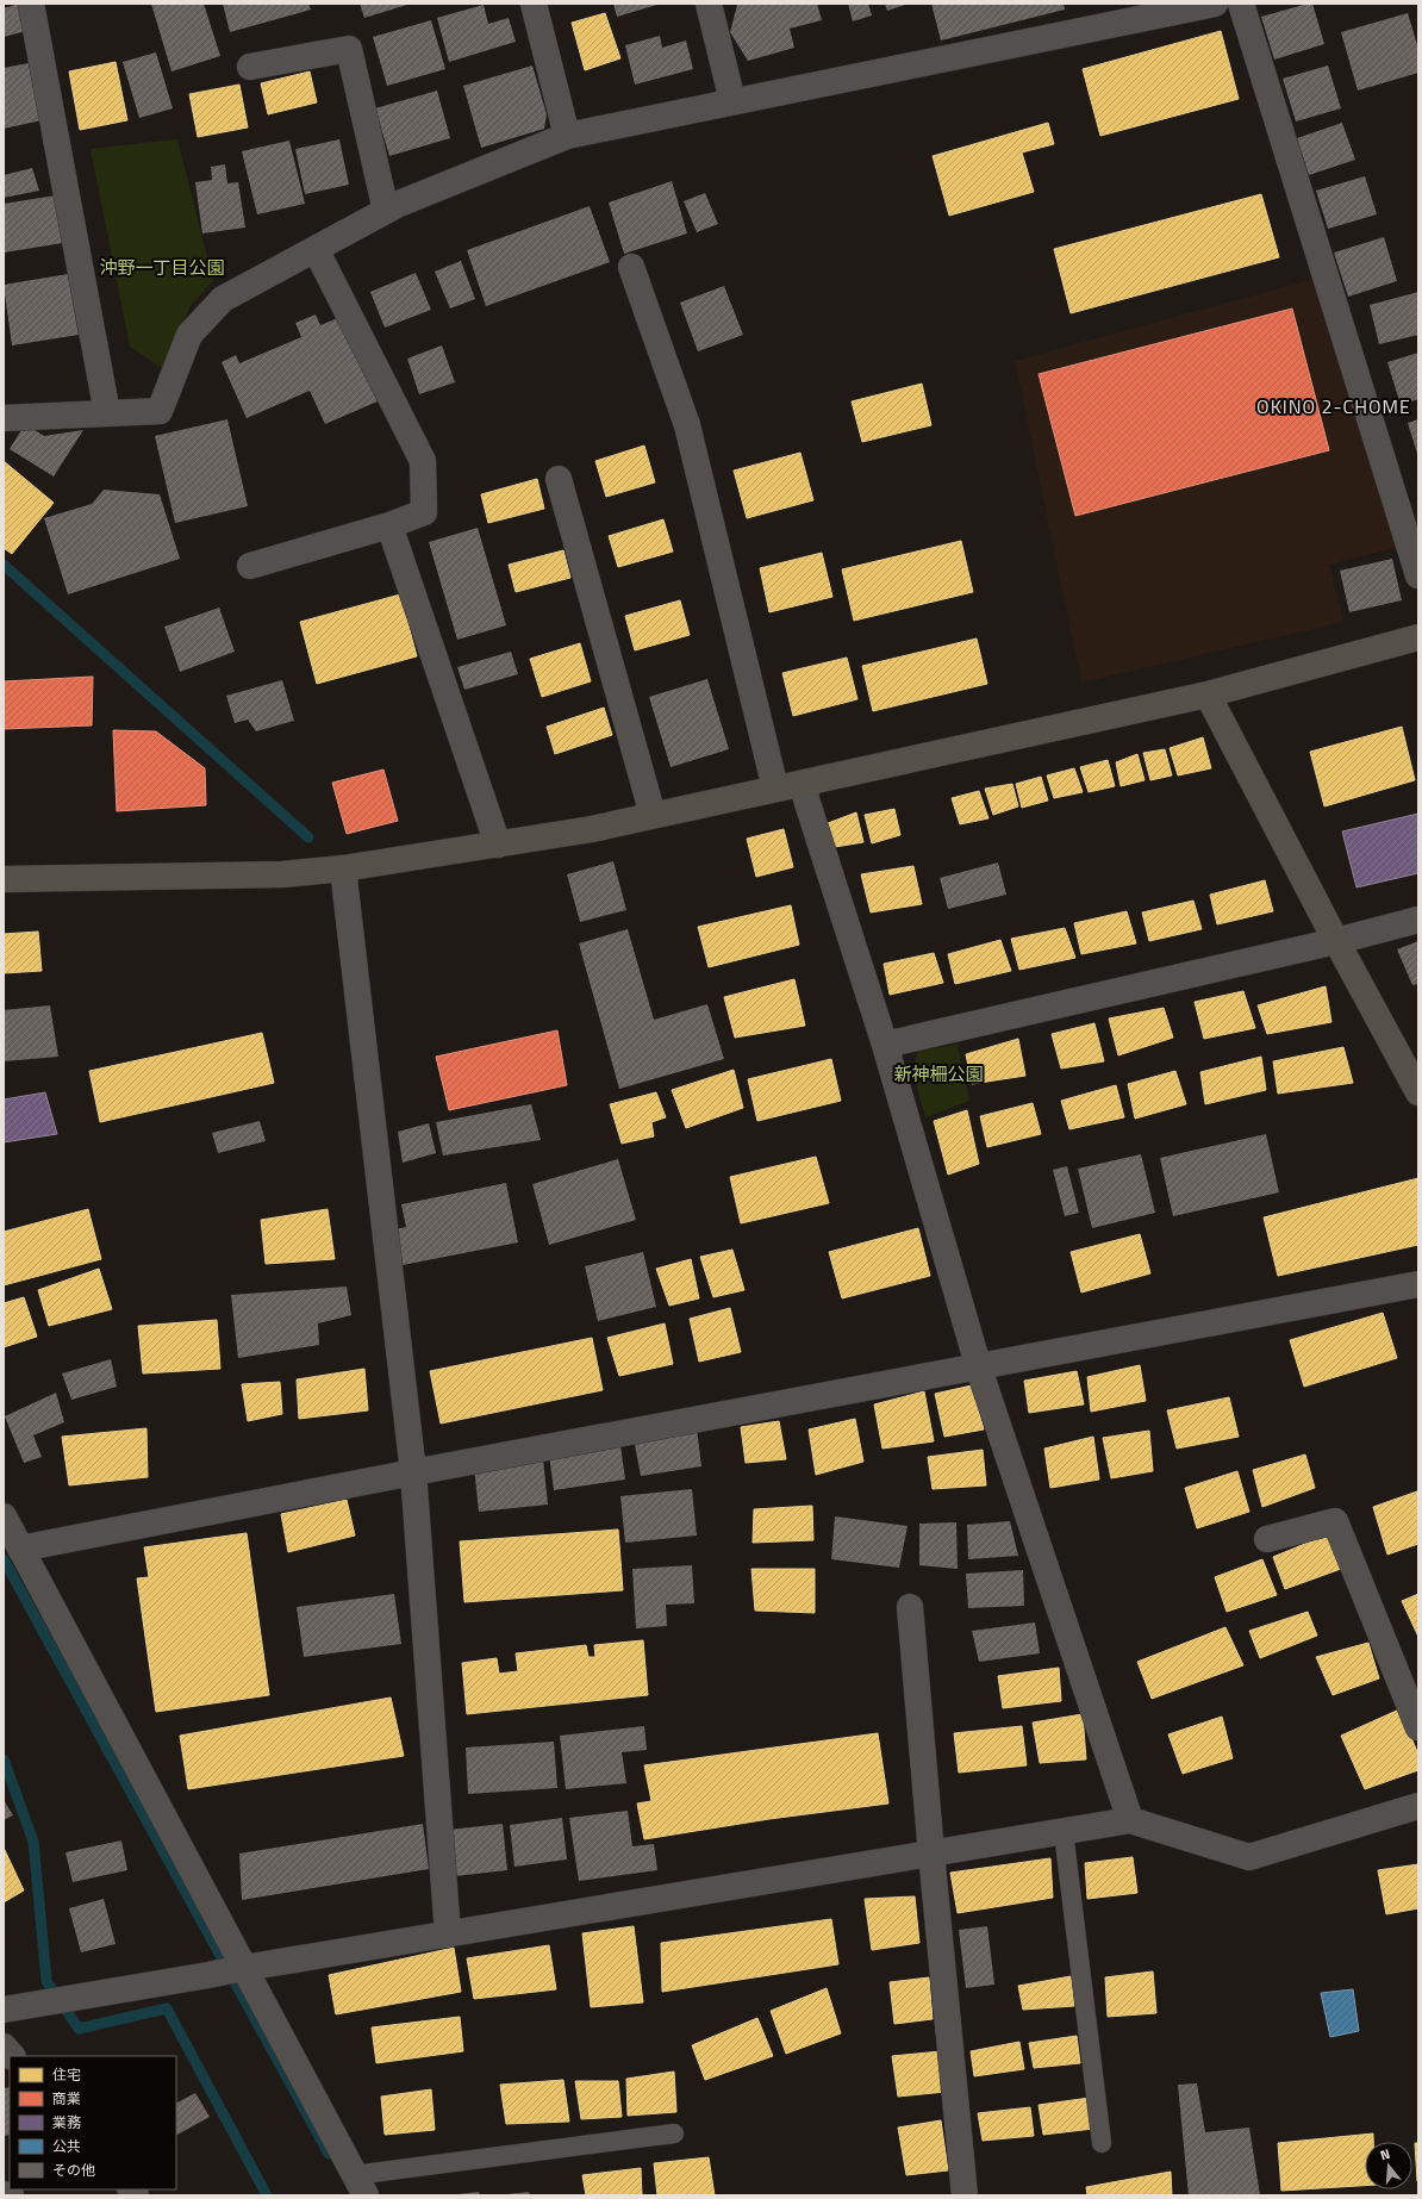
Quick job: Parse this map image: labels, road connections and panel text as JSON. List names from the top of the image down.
{
  "districts": ["OKINO 2-CHOME"],
  "parks": ["沖野一丁目公園", "新神柵公園"],
  "legend": [
    "住宅",
    "商業",
    "業務",
    "公共",
    "その他"
  ],
  "north": "top"
}
